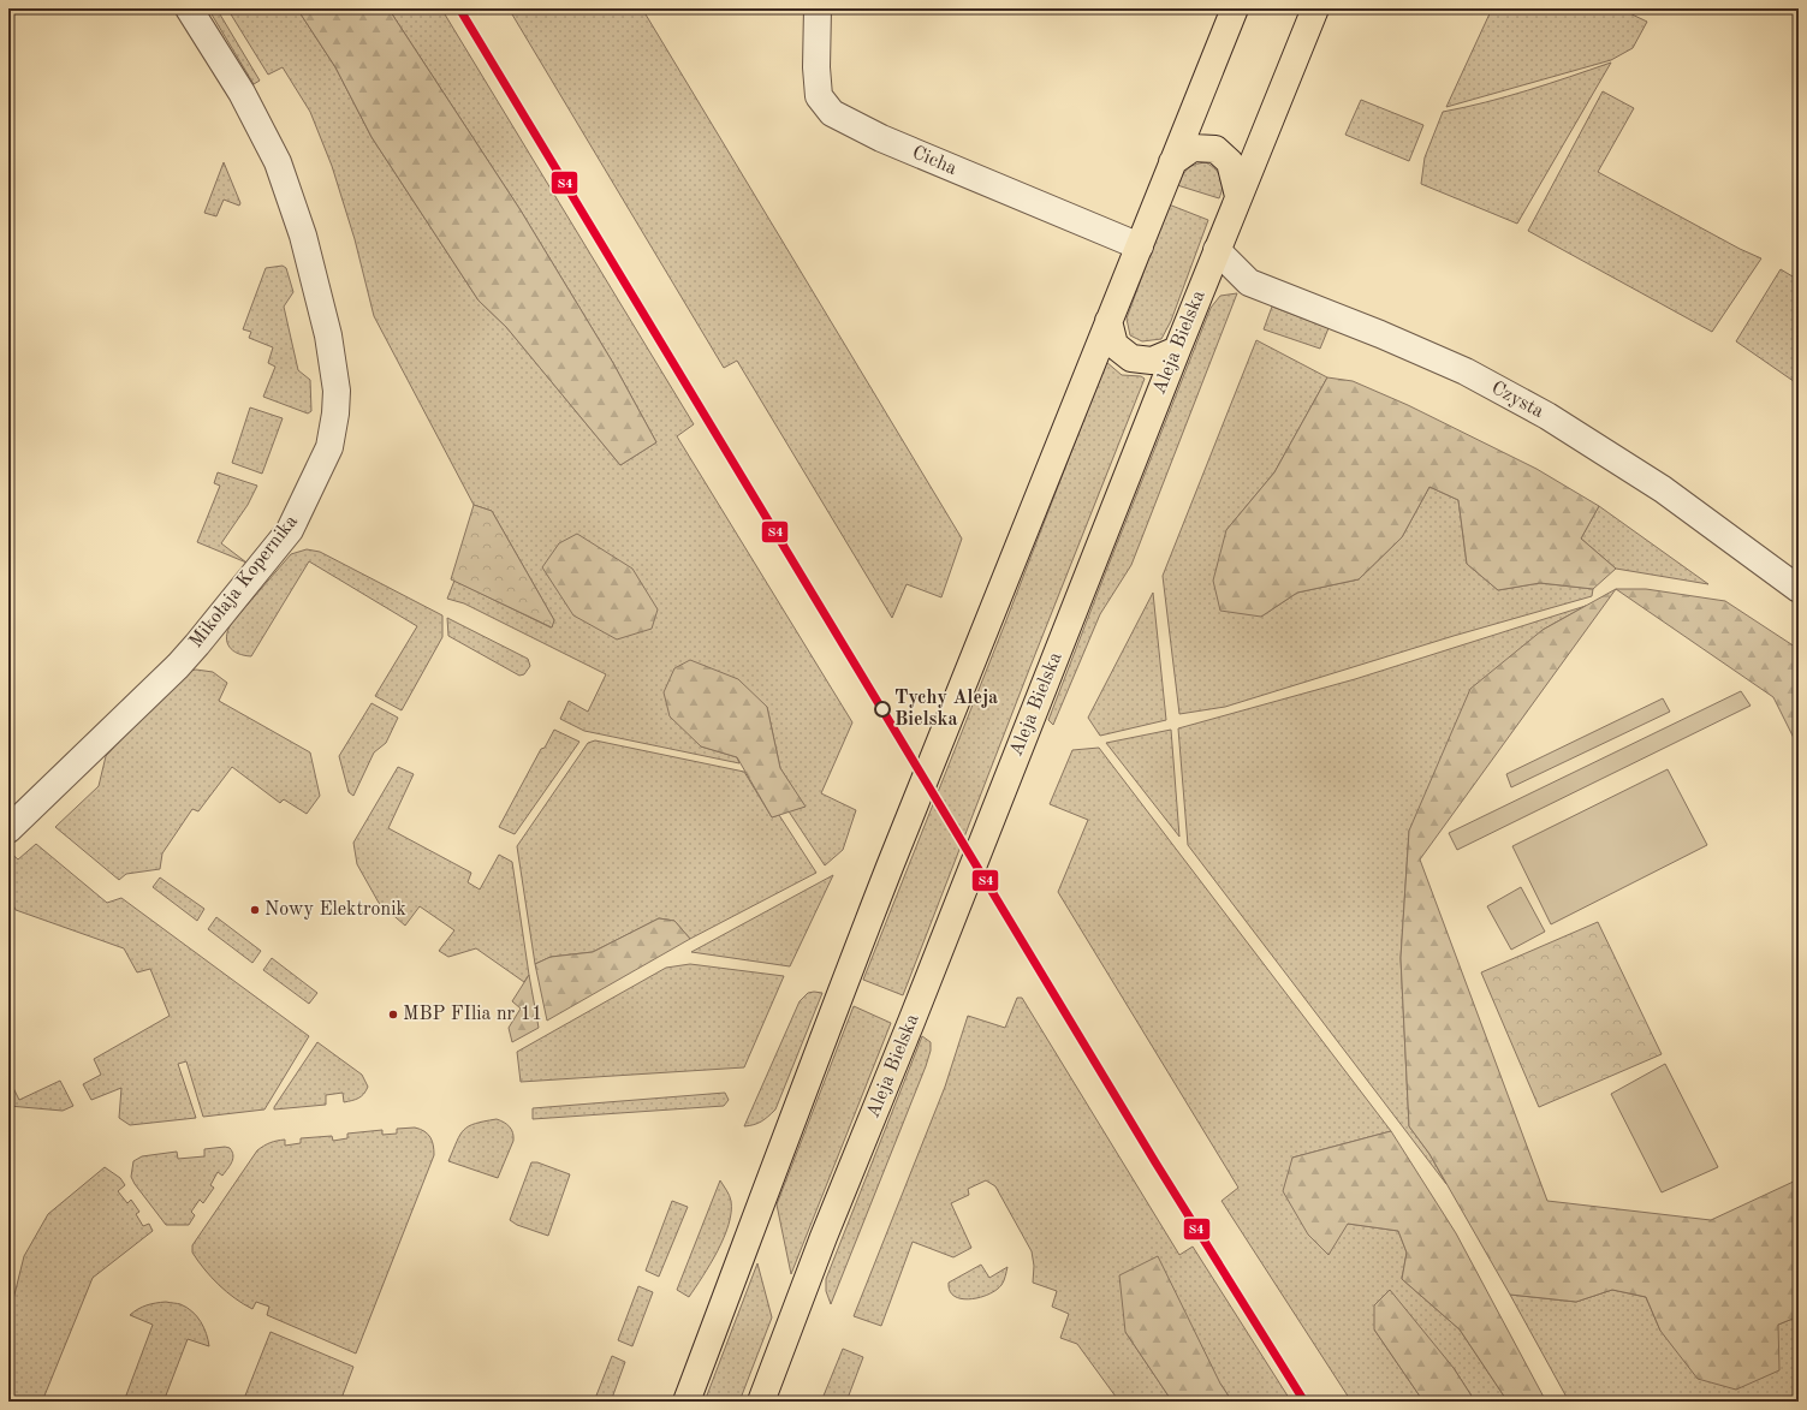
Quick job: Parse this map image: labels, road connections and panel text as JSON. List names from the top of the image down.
{
  "streets": {
    "main road": ["Aleja Bielska"],
    "street": ["Cicha", "Czysta", "Mikołaja Kopernika"]
  },
  "crossings": [
    ["Aleja Bielska", "Czysta"]
  ],
  "places": ["Tychy Aleja Bielska", "Nowy Elektronik", "MBP FIlia nr 11"],
  "lines": ["transit line S4"]
}
